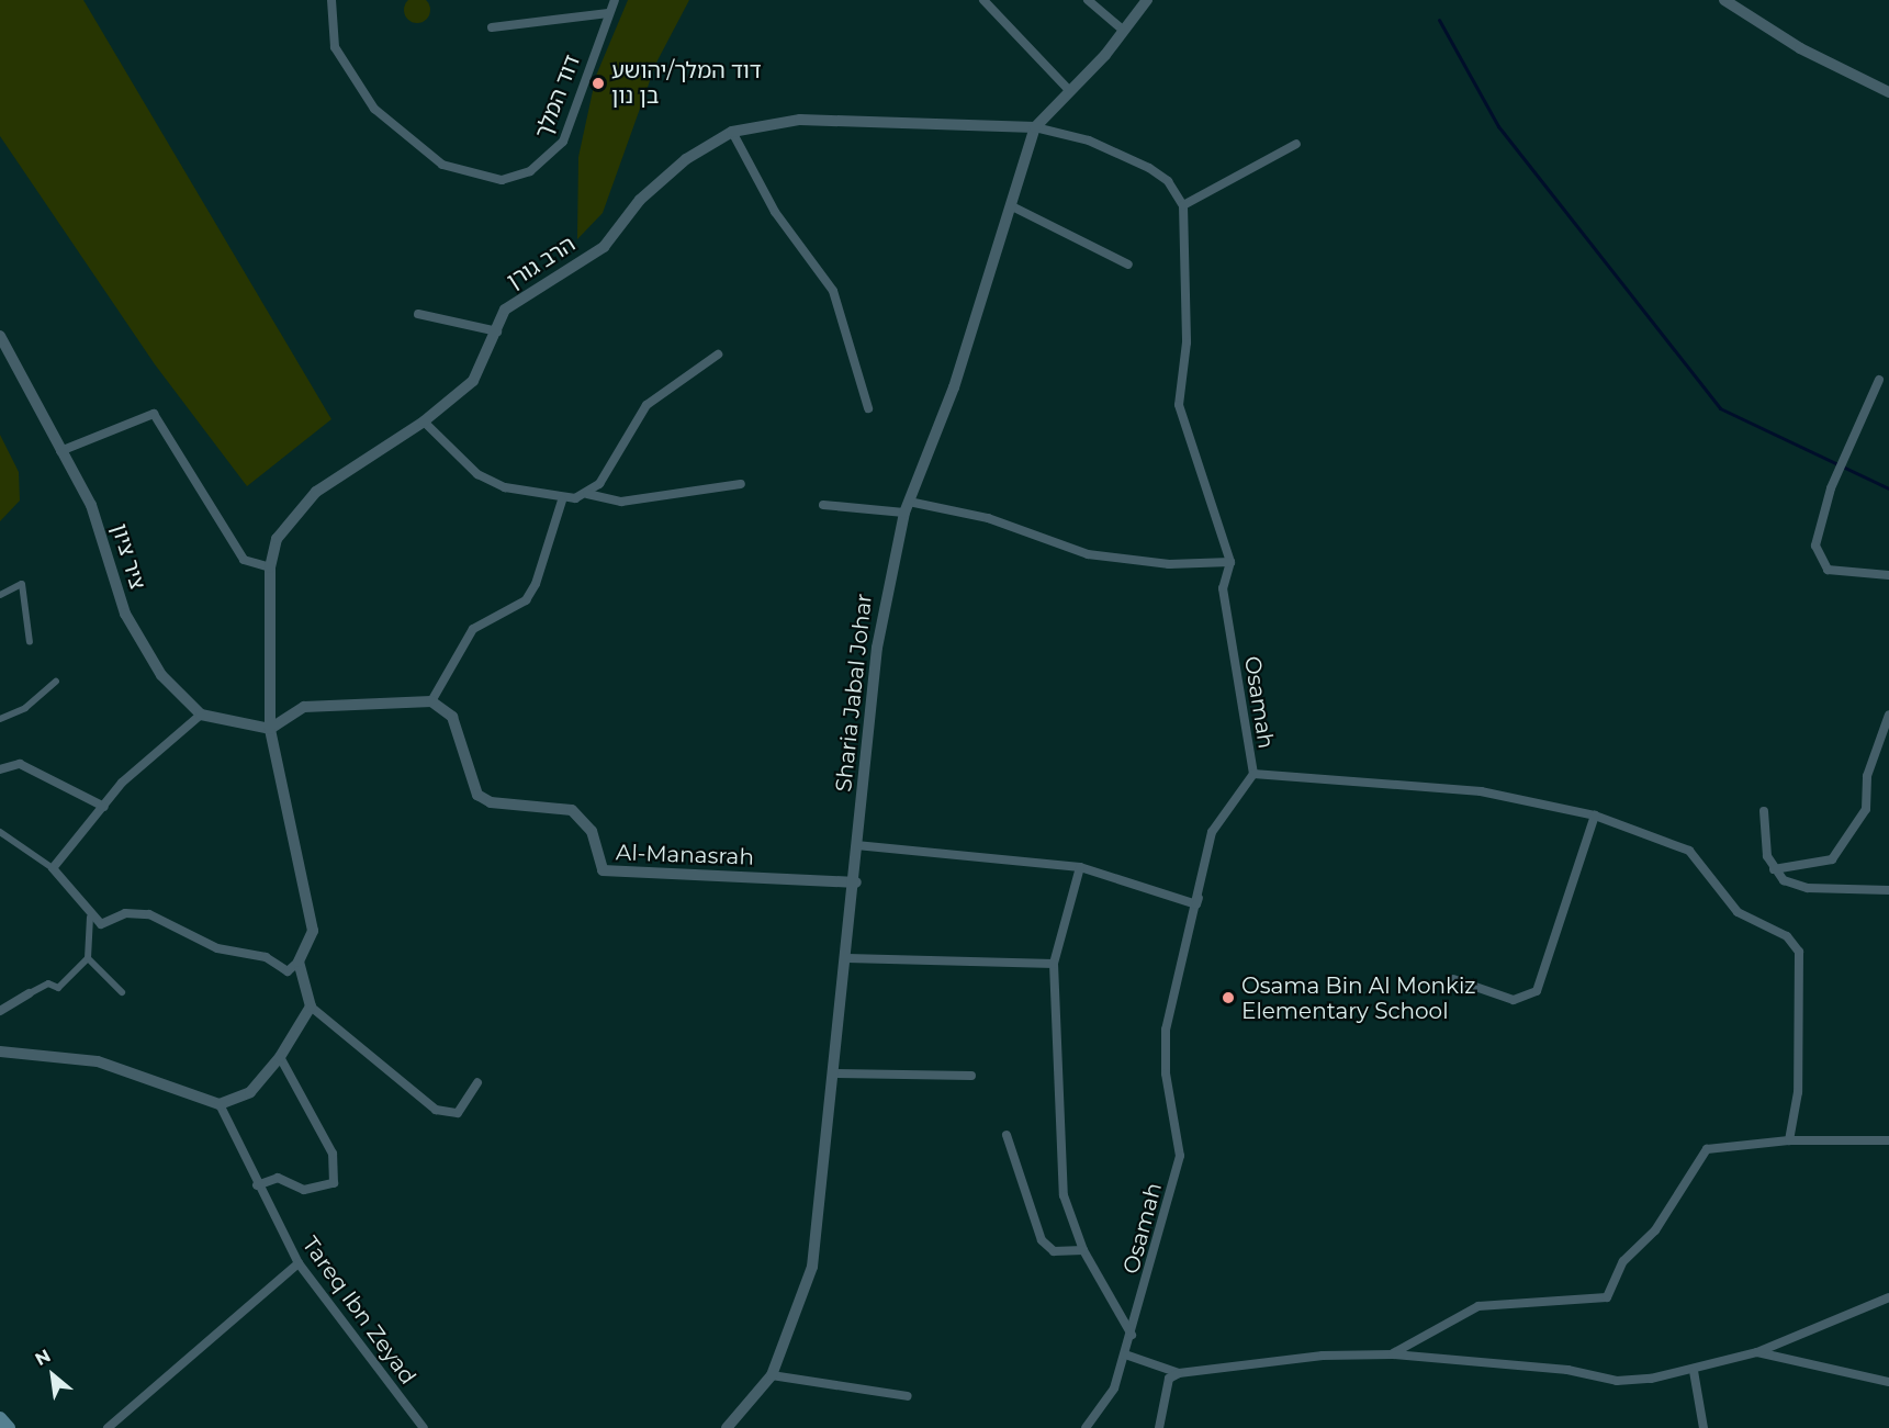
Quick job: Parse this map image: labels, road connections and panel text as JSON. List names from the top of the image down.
{
  "streets": {
    "street": [
      "דוד המלך",
      "הרב גורן",
      "ציר ציון",
      "Sharia Jabal Johar",
      "Osamah",
      "Al-Manasrah",
      "Tareq Ibn Zeyad"
    ]
  },
  "crossings": [
    ["הרב גורן", "Sharia Jabal Johar"],
    ["Sharia Jabal Johar", "Al-Manasrah"]
  ],
  "places": ["דוד המלך/יהושע בן נון", "Osama Bin Al Monkiz Elementary School"],
  "north": "top left"
}
